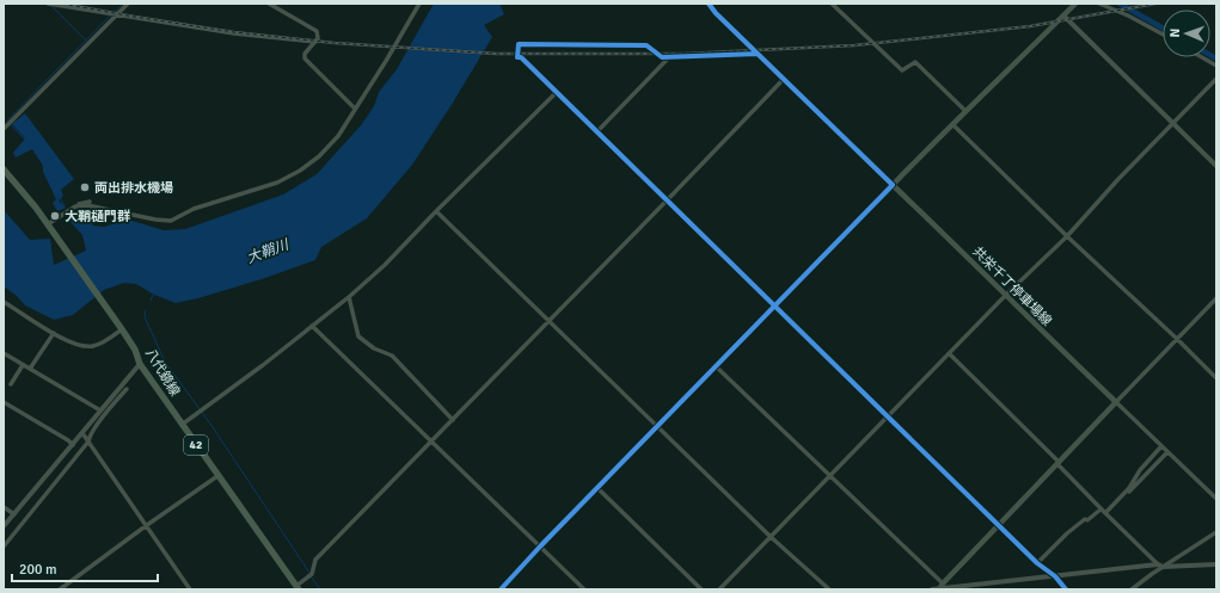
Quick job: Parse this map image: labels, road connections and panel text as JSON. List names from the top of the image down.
{
  "streets": {
    "main road": ["共栄千丁停車場線", "八代鏡線", "42"]
  },
  "water": ["大鞘川"],
  "places": ["両出排水機場", "大鞘樋門群"],
  "scale_bar": "200 m",
  "north": "left"
}
